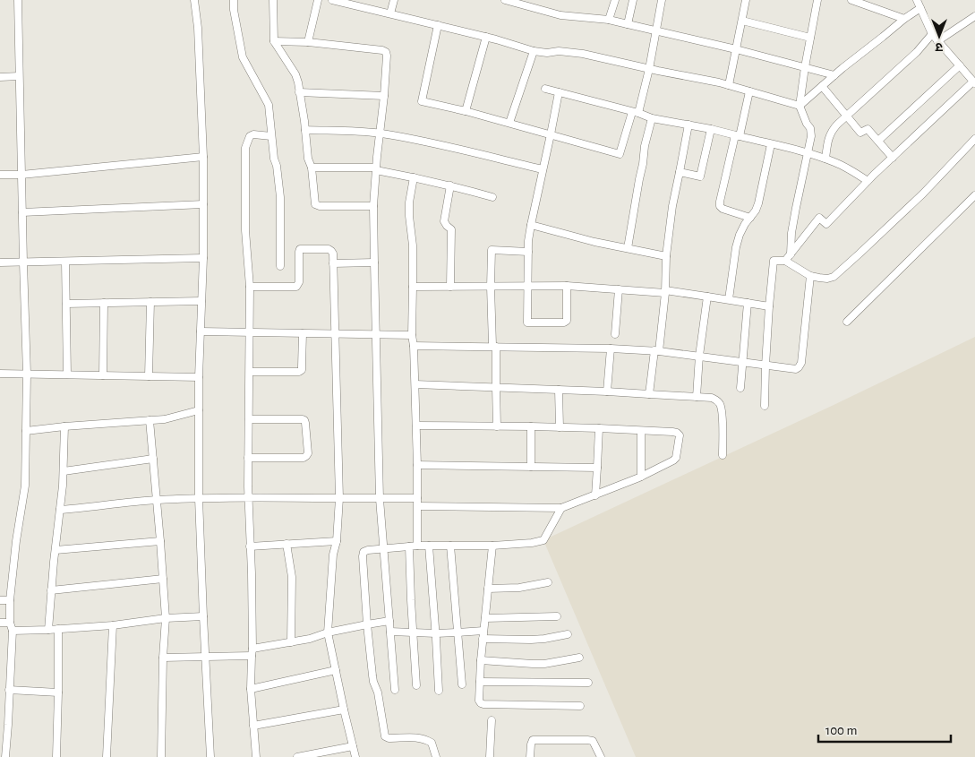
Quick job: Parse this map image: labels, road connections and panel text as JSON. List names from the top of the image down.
{
  "scale_bar": "100 m",
  "north": "bottom"
}
